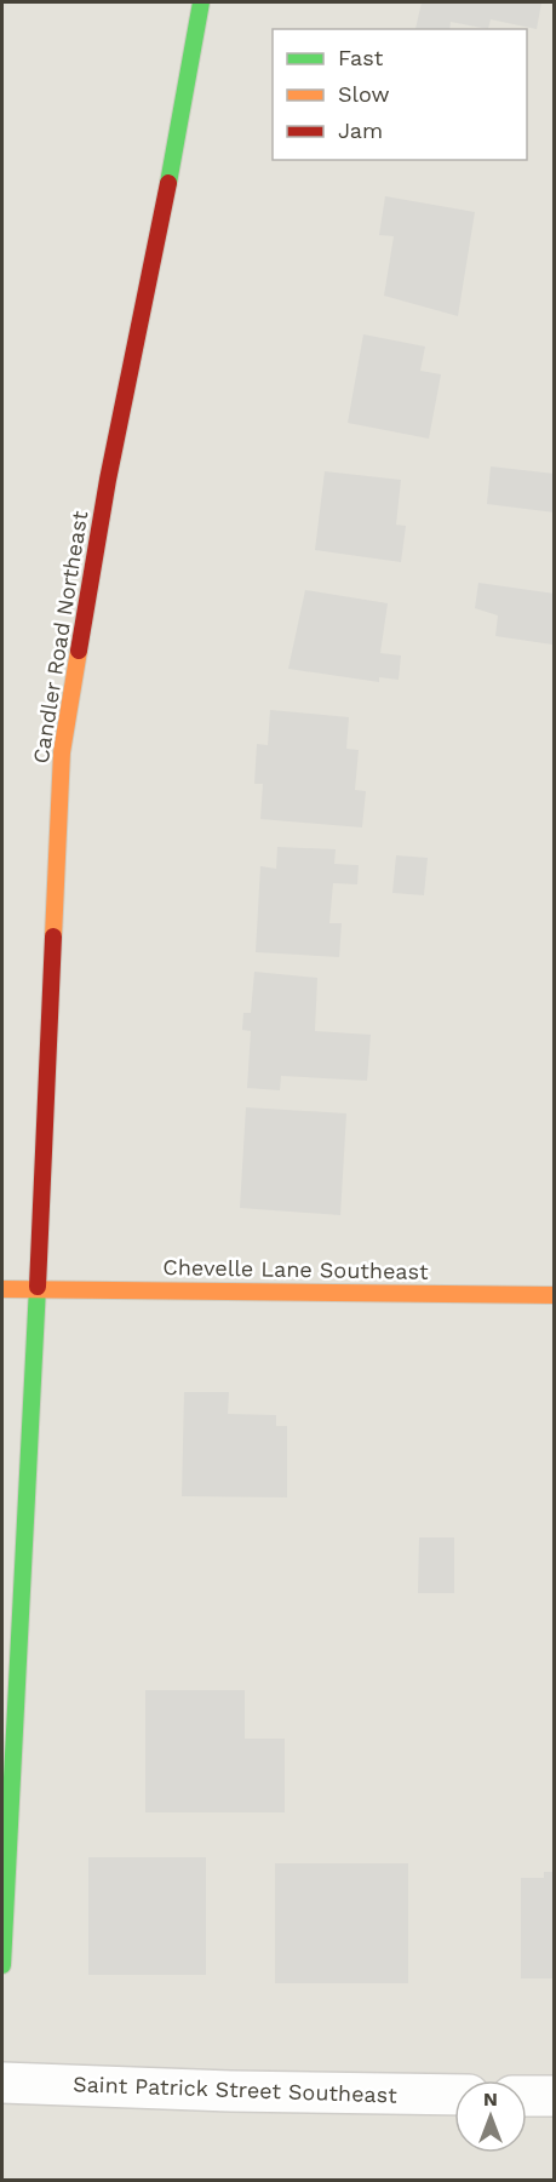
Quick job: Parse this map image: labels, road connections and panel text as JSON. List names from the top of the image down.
{
  "streets": {
    "main road": ["Candler Road Northeast", "Chevelle Lane Southeast"],
    "street": ["Saint Patrick Street Southeast"]
  },
  "crossings": [
    ["Candler Road Northeast", "Chevelle Lane Southeast"]
  ],
  "legend": ["Fast", "Slow", "Jam"],
  "north": "top"
}
